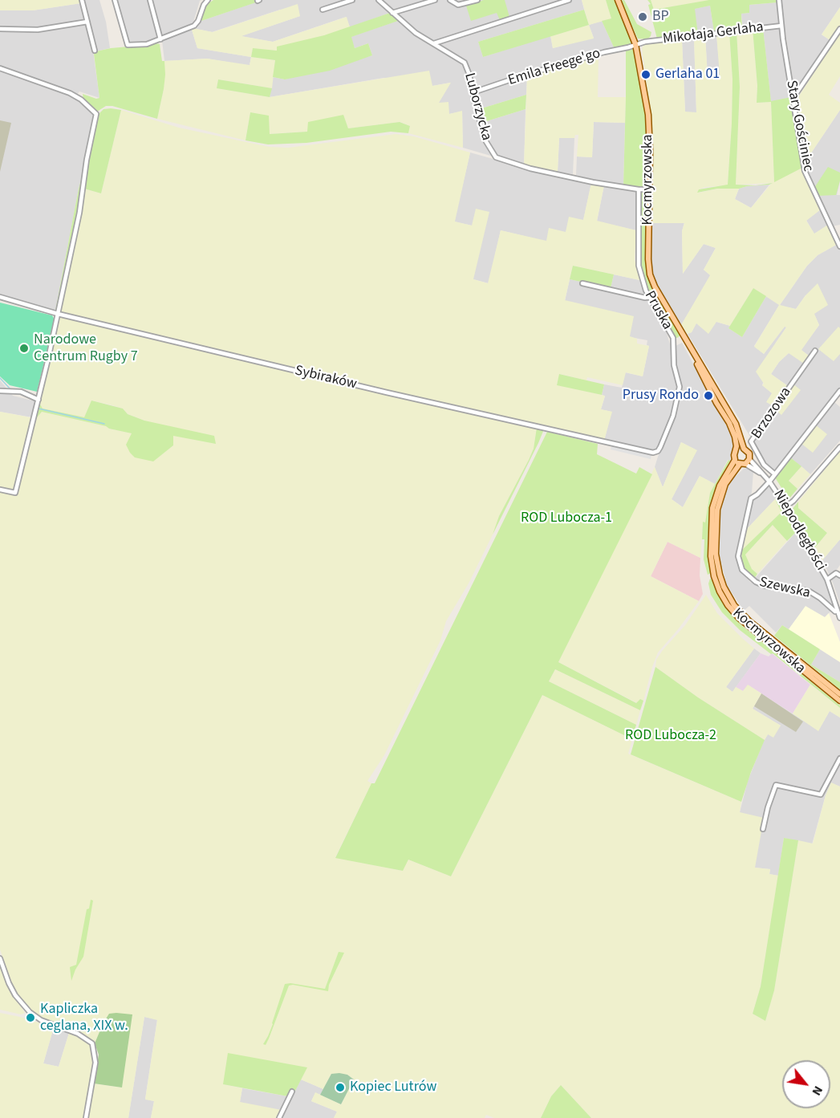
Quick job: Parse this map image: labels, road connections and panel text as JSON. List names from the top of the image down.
{
  "streets": {
    "main road": ["Kocmyrzowska"],
    "street": [
      "Mikołaja Gerlaha",
      "Emila Freege'go",
      "Luborzycka",
      "Stary Gościniec",
      "Pruska",
      "Sybiraków",
      "Brzozowa",
      "Niepodległości",
      "Szewska"
    ]
  },
  "crossings": [
    ["Mikołaja Gerlaha", "Emila Freege'go"],
    ["Mikołaja Gerlaha", "Stary Gościniec"],
    ["Mikołaja Gerlaha", "Kocmyrzowska"],
    ["Emila Freege'go", "Luborzycka"],
    ["Emila Freege'go", "Kocmyrzowska"],
    ["Luborzycka", "Kocmyrzowska"],
    ["Luborzycka", "Pruska"],
    ["Kocmyrzowska", "Niepodległości"],
    ["Pruska", "Sybiraków"],
    ["Brzozowa", "Szewska"],
    ["Niepodległości", "Szewska"]
  ],
  "parks": ["ROD Lubocza-1", "ROD Lubocza-2"],
  "places": [
    "BP",
    "Gerlaha 01",
    "Narodowe Centrum Rugby 7",
    "Prusy Rondo",
    "Kapliczka ceglana, XIX w.",
    "Kopiec Lutrów"
  ],
  "north": "bottom right"
}
